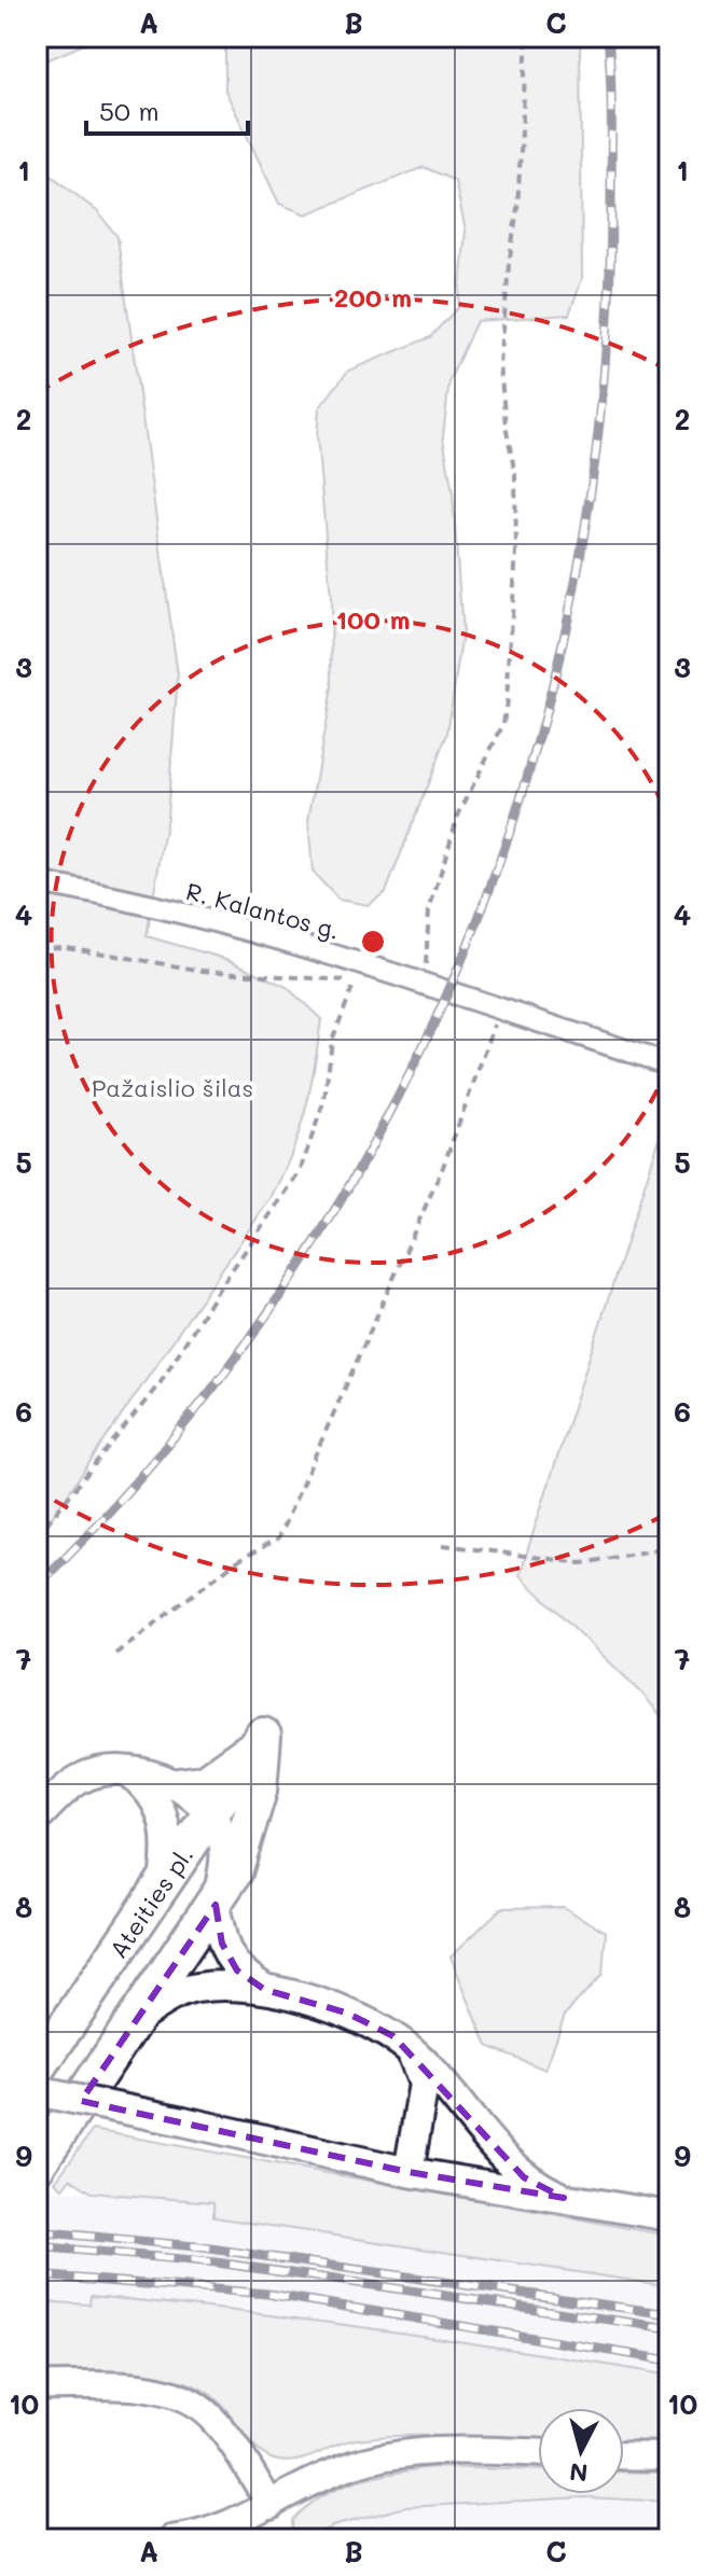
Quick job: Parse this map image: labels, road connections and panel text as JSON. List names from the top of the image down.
{
  "streets": {
    "highway": ["Ateities pl."],
    "street": ["R. Kalantos g."]
  },
  "parks": ["Pažaislio šilas"],
  "scale_bar": "50 m",
  "north": "bottom",
  "grid": {
    "columns": ["A", "B", "C"],
    "rows": [
      "1",
      "2",
      "3",
      "4",
      "5",
      "6",
      "7",
      "8",
      "9",
      "10"
    ]
  },
  "rings": ["200 m", "100 m"]
}
